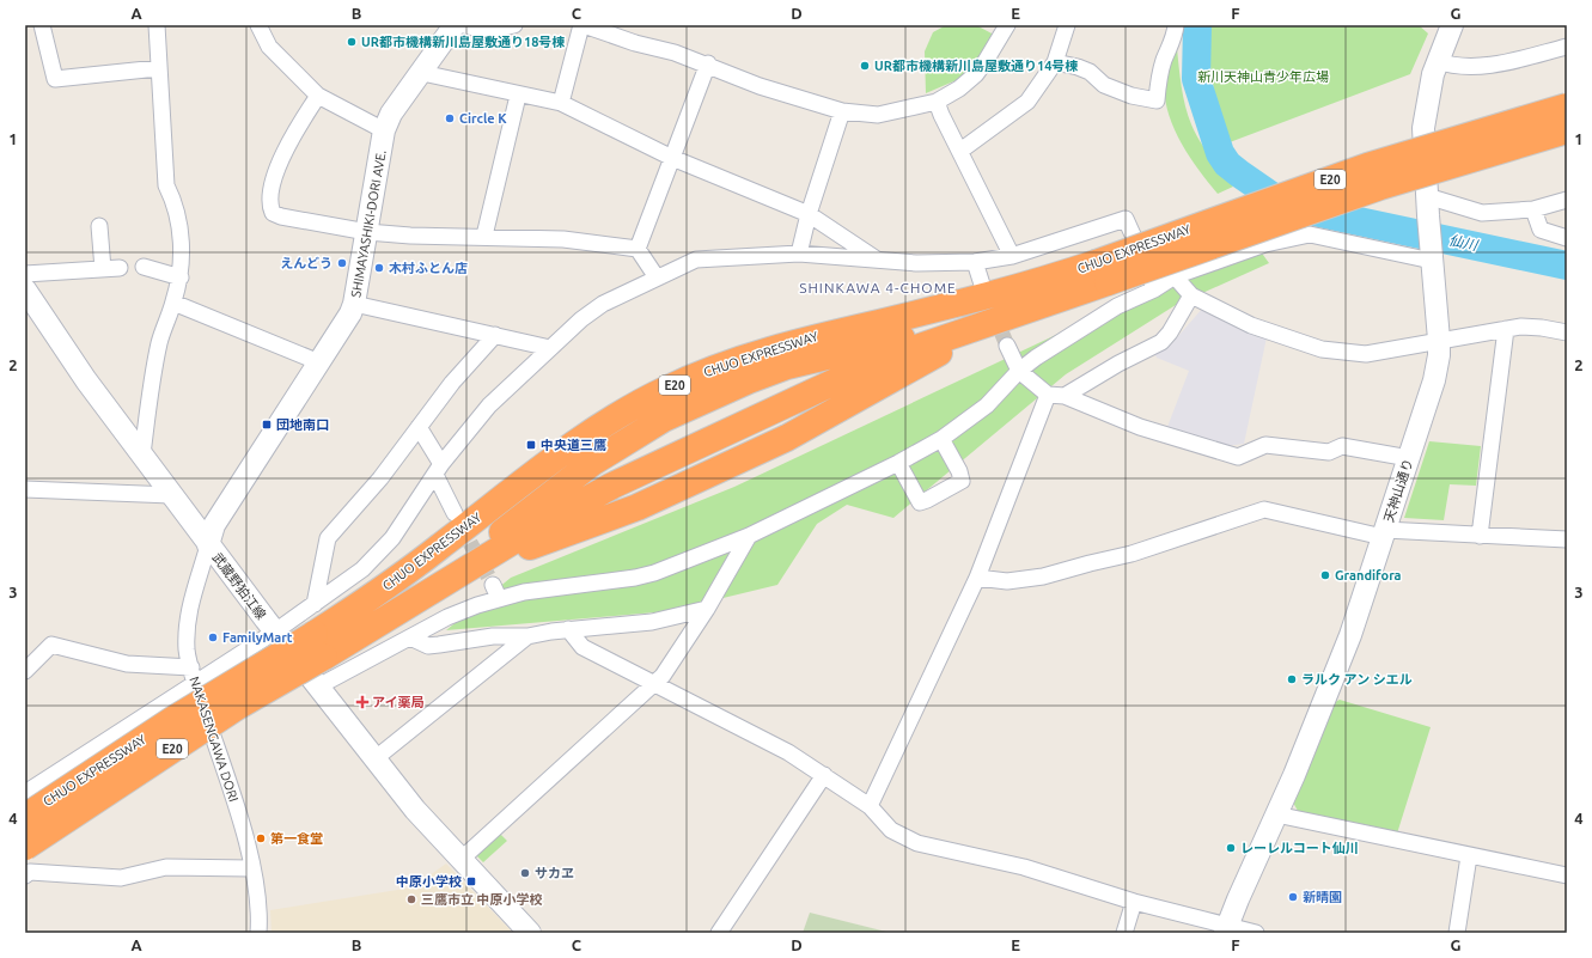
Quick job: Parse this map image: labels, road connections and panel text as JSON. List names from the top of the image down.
{
  "streets": {
    "highway": ["E20", "CHUO EXPRESSWAY"],
    "street": [
      "SHIMAYASHIKI-DORI AVE.",
      "天神山通り",
      "武蔵野狛江線",
      "NAKASENGAWA DORI"
    ]
  },
  "crossings": [
    ["SHIMAYASHIKI-DORI AVE.", "武蔵野狛江線"],
    ["SHIMAYASHIKI-DORI AVE.", "NAKASENGAWA DORI"],
    ["武蔵野狛江線", "NAKASENGAWA DORI"]
  ],
  "districts": ["SHINKAWA 4-CHOME"],
  "water": ["仙川"],
  "parks": ["新川天神山青少年広場"],
  "places": {
    "other": [
      "UR都市機構新川島屋敷通り18号棟",
      "UR都市機構新川島屋敷通り14号棟",
      "Circle K",
      "えんどう",
      "木村ふとん店",
      "Grandifora",
      "FamilyMart",
      "ラルク アン シエル",
      "第一食堂",
      "レーレルコート仙川",
      "サカヱ",
      "新晴園",
      "三鷹市立 中原小学校"
    ],
    "transit": ["団地南口", "中央道三鷹", "中原小学校"],
    "health": ["アイ薬局"]
  },
  "grid": {
    "columns": [
      "A",
      "B",
      "C",
      "D",
      "E",
      "F",
      "G"
    ],
    "rows": [
      "1",
      "2",
      "3",
      "4"
    ]
  }
}
